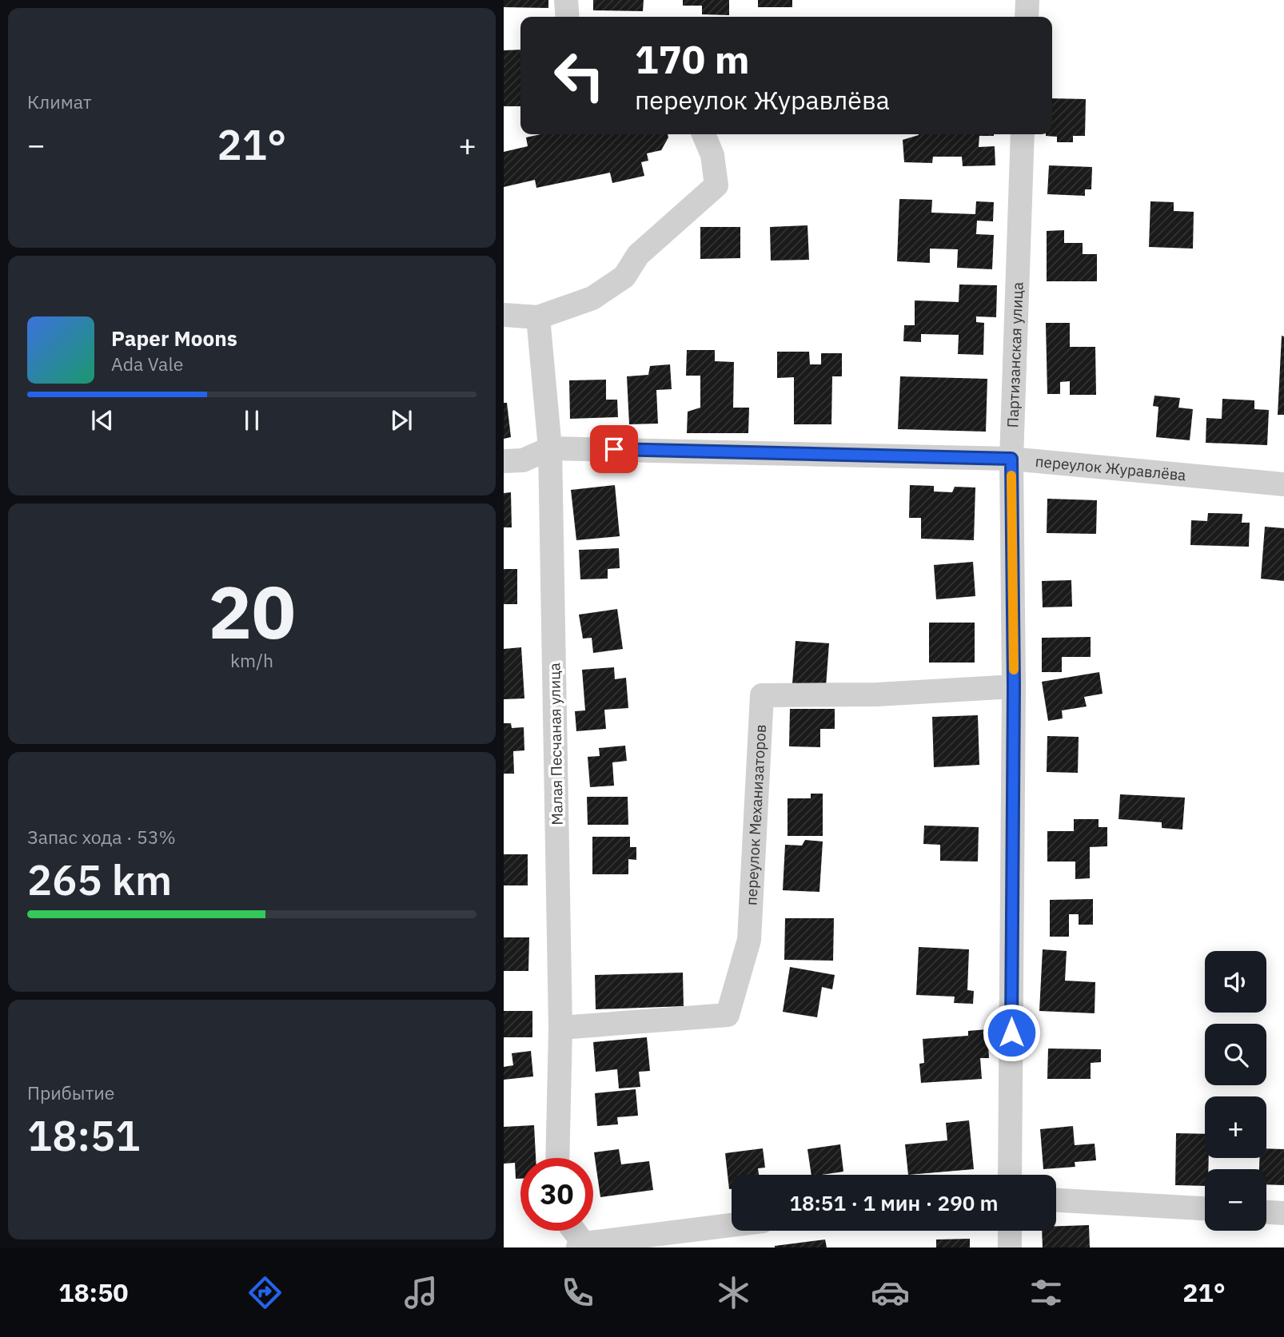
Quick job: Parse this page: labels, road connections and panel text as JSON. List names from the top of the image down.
{
  "streets": {
    "street": [
      "Партизанская улица",
      "переулок Журавлёва",
      "Малая Песчаная улица",
      "переулок Механизаторов"
    ]
  },
  "crossings": [
    ["Партизанская улица", "переулок Журавлёва"],
    ["Партизанская улица", "переулок Механизаторов"],
    ["переулок Журавлёва", "Малая Песчаная улица"],
    ["Малая Песчаная улица", "переулок Механизаторов"]
  ],
  "page": {
    "tile": [
      "Климат",
      ["20", "km/h"],
      ["Запас хода · 53%", "265 km"],
      ["Прибытие", "18:51"]
    ],
    "turn": ["170 m", "переулок Журавлёва"],
    "heat": ["−", "21°", "+"],
    "song": ["Paper Moons", "Ada Vale"],
    "map_buttons": ["+", "−"],
    "limit": "30",
    "trip": "18:51 · 1 мин · 290 m",
    "tabs": ["18:50", "21°"]
  }
}
